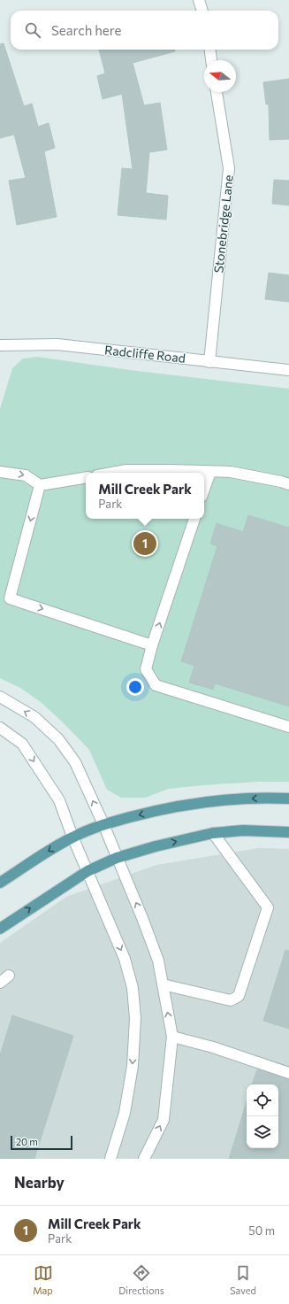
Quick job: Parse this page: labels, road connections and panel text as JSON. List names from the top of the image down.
{
  "streets": {
    "street": ["Stonebridge Lane", "Radcliffe Road"]
  },
  "crossings": [
    ["Stonebridge Lane", "Radcliffe Road"]
  ],
  "scale_bar": "20 m",
  "north": "left",
  "page": {
    "search": "Search here",
    "popup": ["Mill Creek Park", "Park"],
    "pins": "1",
    "scale": "20 m",
    "heading": "Nearby",
    "list": [
      {
        "mark": "1",
        "name": "Mill Creek Park",
        "note": "Park",
        "value": "50 m"
      }
    ],
    "nav": ["Map", "Directions", "Saved"]
  }
}
